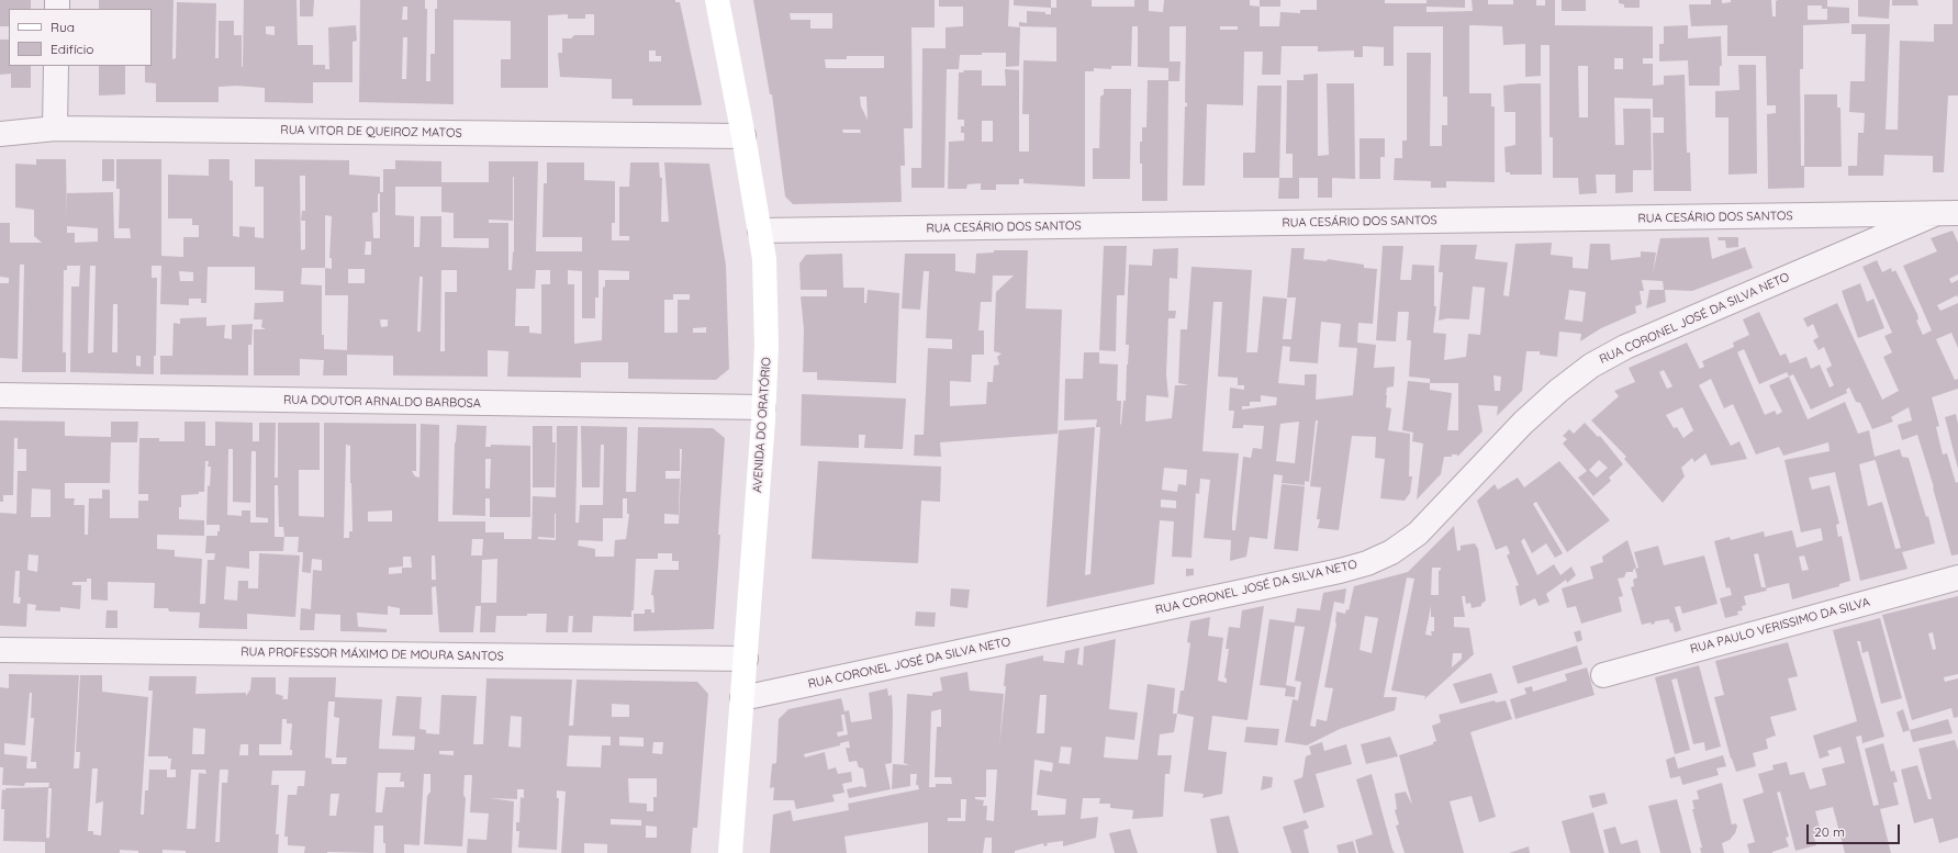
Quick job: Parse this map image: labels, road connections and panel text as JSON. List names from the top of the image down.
{
  "streets": {
    "main road": ["AVENIDA DO ORATÓRIO"],
    "street": [
      "RUA VITOR DE QUEIROZ MATOS",
      "RUA CESÁRIO DOS SANTOS",
      "RUA CORONEL JOSÉ DA SILVA NETO",
      "RUA DOUTOR ARNALDO BARBOSA",
      "RUA PAULO VERISSIMO DA SILVA",
      "RUA PROFESSOR MÁXIMO DE MOURA SANTOS"
    ]
  },
  "crossings": [
    ["RUA VITOR DE QUEIROZ MATOS", "AVENIDA DO ORATÓRIO"],
    ["RUA CESÁRIO DOS SANTOS", "RUA CORONEL JOSÉ DA SILVA NETO"],
    ["RUA CESÁRIO DOS SANTOS", "AVENIDA DO ORATÓRIO"],
    ["RUA CORONEL JOSÉ DA SILVA NETO", "AVENIDA DO ORATÓRIO"],
    ["RUA DOUTOR ARNALDO BARBOSA", "AVENIDA DO ORATÓRIO"],
    ["AVENIDA DO ORATÓRIO", "RUA PROFESSOR MÁXIMO DE MOURA SANTOS"]
  ],
  "legend": ["Rua", "Edifício"],
  "scale_bar": "20 m"
}
